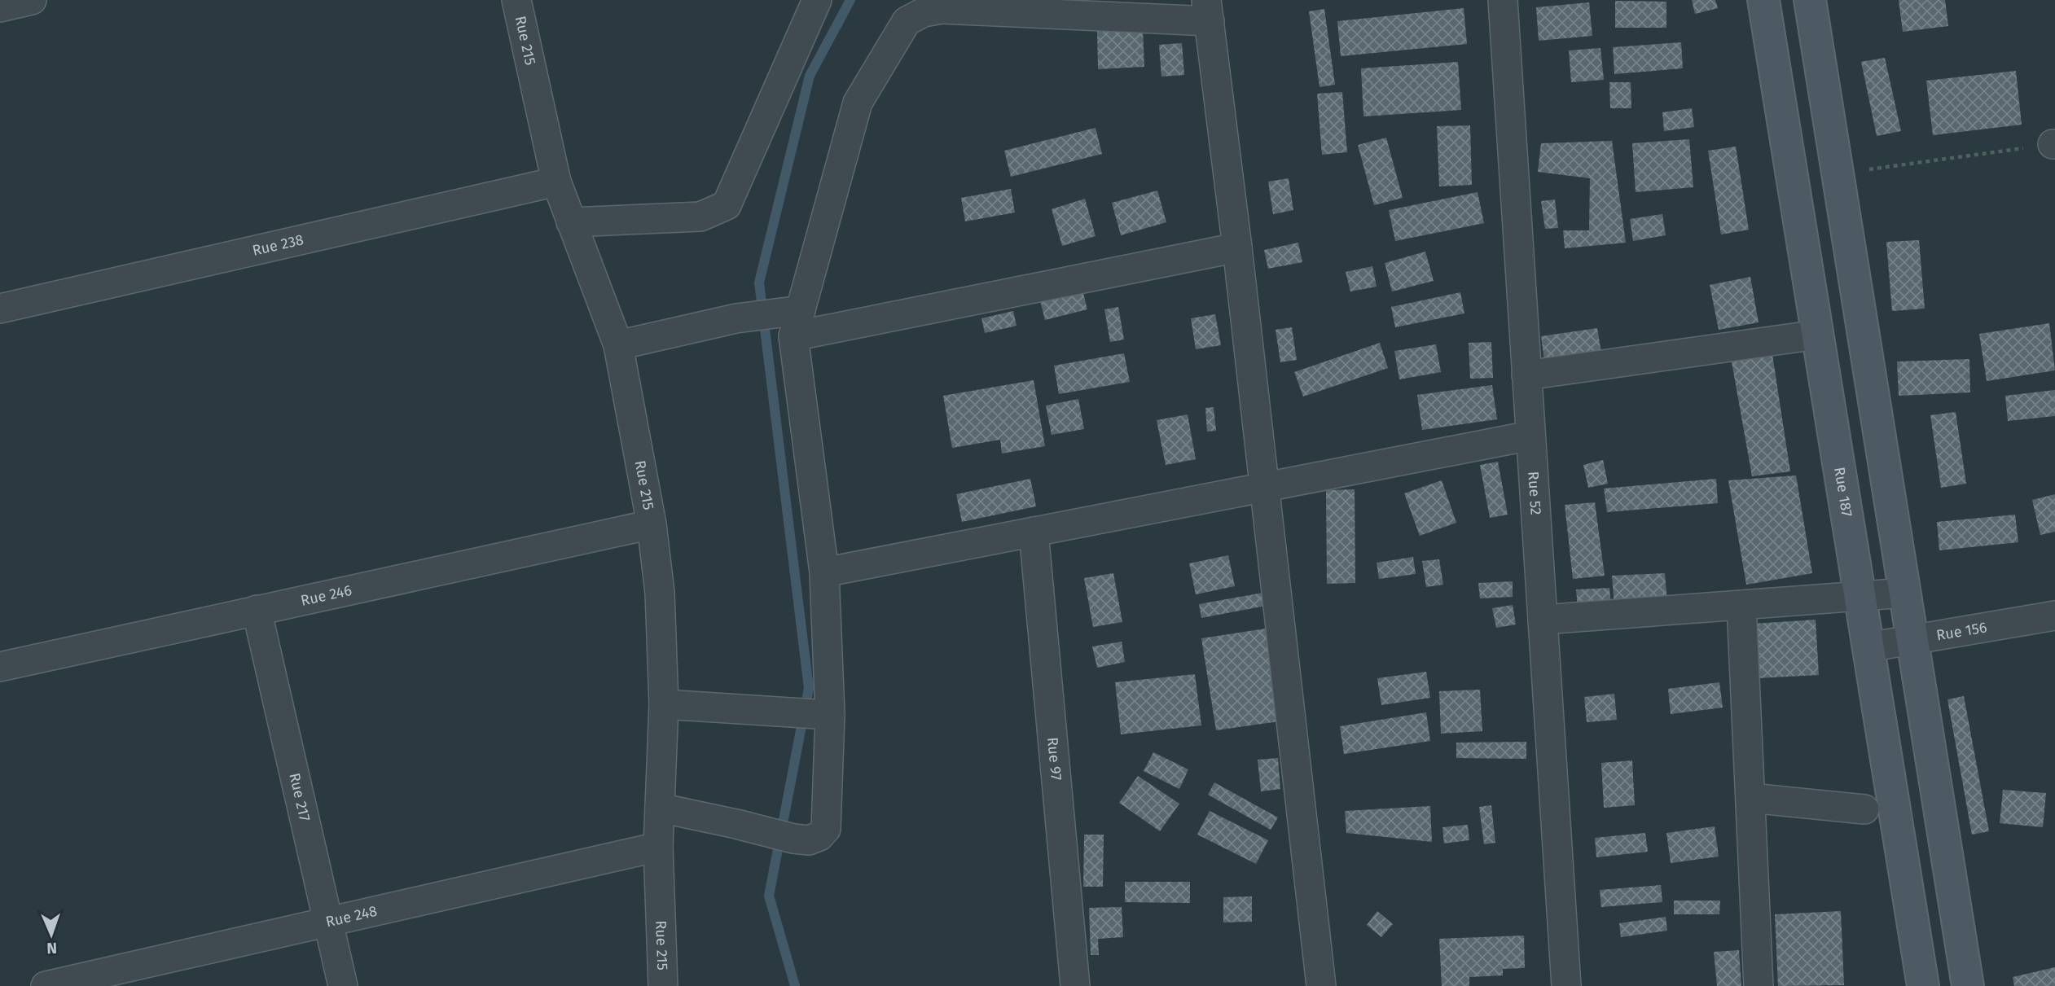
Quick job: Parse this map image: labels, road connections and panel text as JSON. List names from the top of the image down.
{
  "streets": {
    "street": [
      "Rue 215",
      "Rue 238",
      "Rue 52",
      "Rue 187",
      "Rue 246",
      "Rue 156",
      "Rue 97",
      "Rue 217",
      "Rue 248"
    ]
  },
  "crossings": [
    ["Rue 215", "Rue 238"],
    ["Rue 215", "Rue 246"],
    ["Rue 215", "Rue 248"],
    ["Rue 187", "Rue 156"],
    ["Rue 246", "Rue 217"],
    ["Rue 217", "Rue 248"]
  ],
  "north": "bottom"
}
